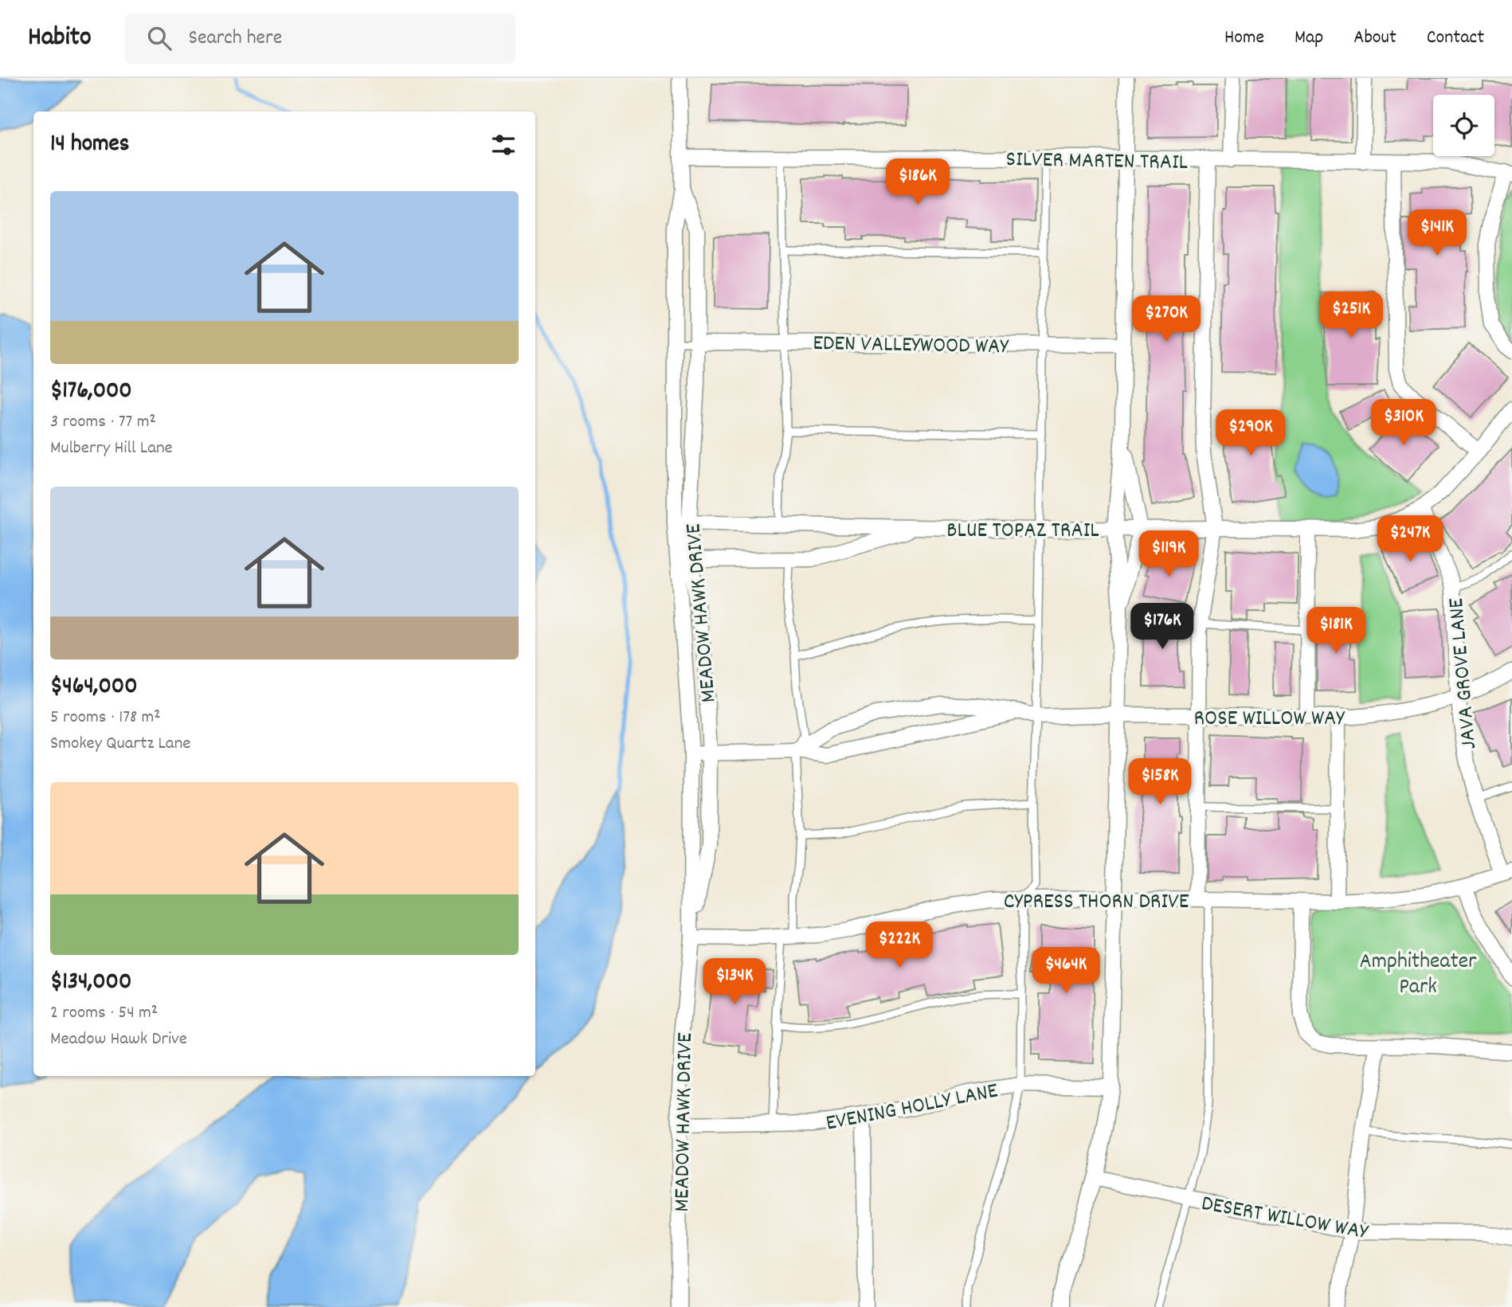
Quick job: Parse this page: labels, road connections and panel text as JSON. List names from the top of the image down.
{
  "streets": {
    "street": [
      "SILVER MARTEN TRAIL",
      "EDEN VALLEYWOOD WAY",
      "BLUE TOPAZ TRAIL",
      "MEADOW HAWK DRIVE",
      "JAVA GROVE LANE",
      "ROSE WILLOW WAY",
      "CYPRESS THORN DRIVE",
      "EVENING HOLLY LANE",
      "DESERT WILLOW WAY"
    ]
  },
  "crossings": [
    ["SILVER MARTEN TRAIL", "MEADOW HAWK DRIVE"],
    ["EDEN VALLEYWOOD WAY", "MEADOW HAWK DRIVE"],
    ["BLUE TOPAZ TRAIL", "MEADOW HAWK DRIVE"],
    ["BLUE TOPAZ TRAIL", "JAVA GROVE LANE"],
    ["MEADOW HAWK DRIVE", "CYPRESS THORN DRIVE"],
    ["MEADOW HAWK DRIVE", "EVENING HOLLY LANE"],
    ["JAVA GROVE LANE", "ROSE WILLOW WAY"],
    ["JAVA GROVE LANE", "CYPRESS THORN DRIVE"]
  ],
  "parks": ["Amphitheater Park"],
  "page": {
    "header": "Habito",
    "search": "Search here",
    "nav": [
      "Home",
      "Map",
      "About",
      "Contact"
    ],
    "heading": "14 homes",
    "price": [
      "$186K",
      "$141K",
      "$251K",
      "$270K",
      "$310K",
      "$290K",
      "$247K",
      "$119K",
      "$176K",
      "$181K",
      "$158K",
      "$222K",
      "$464K",
      "$134K"
    ],
    "list": [
      {
        "name": "$176,000",
        "note": "3 rooms · 77 m² · Mulberry Hill Lane"
      },
      {
        "name": "$464,000",
        "note": "5 rooms · 178 m² · Smokey Quartz Lane"
      },
      {
        "name": "$134,000",
        "note": "2 rooms · 54 m² · Meadow Hawk Drive"
      }
    ]
  }
}
